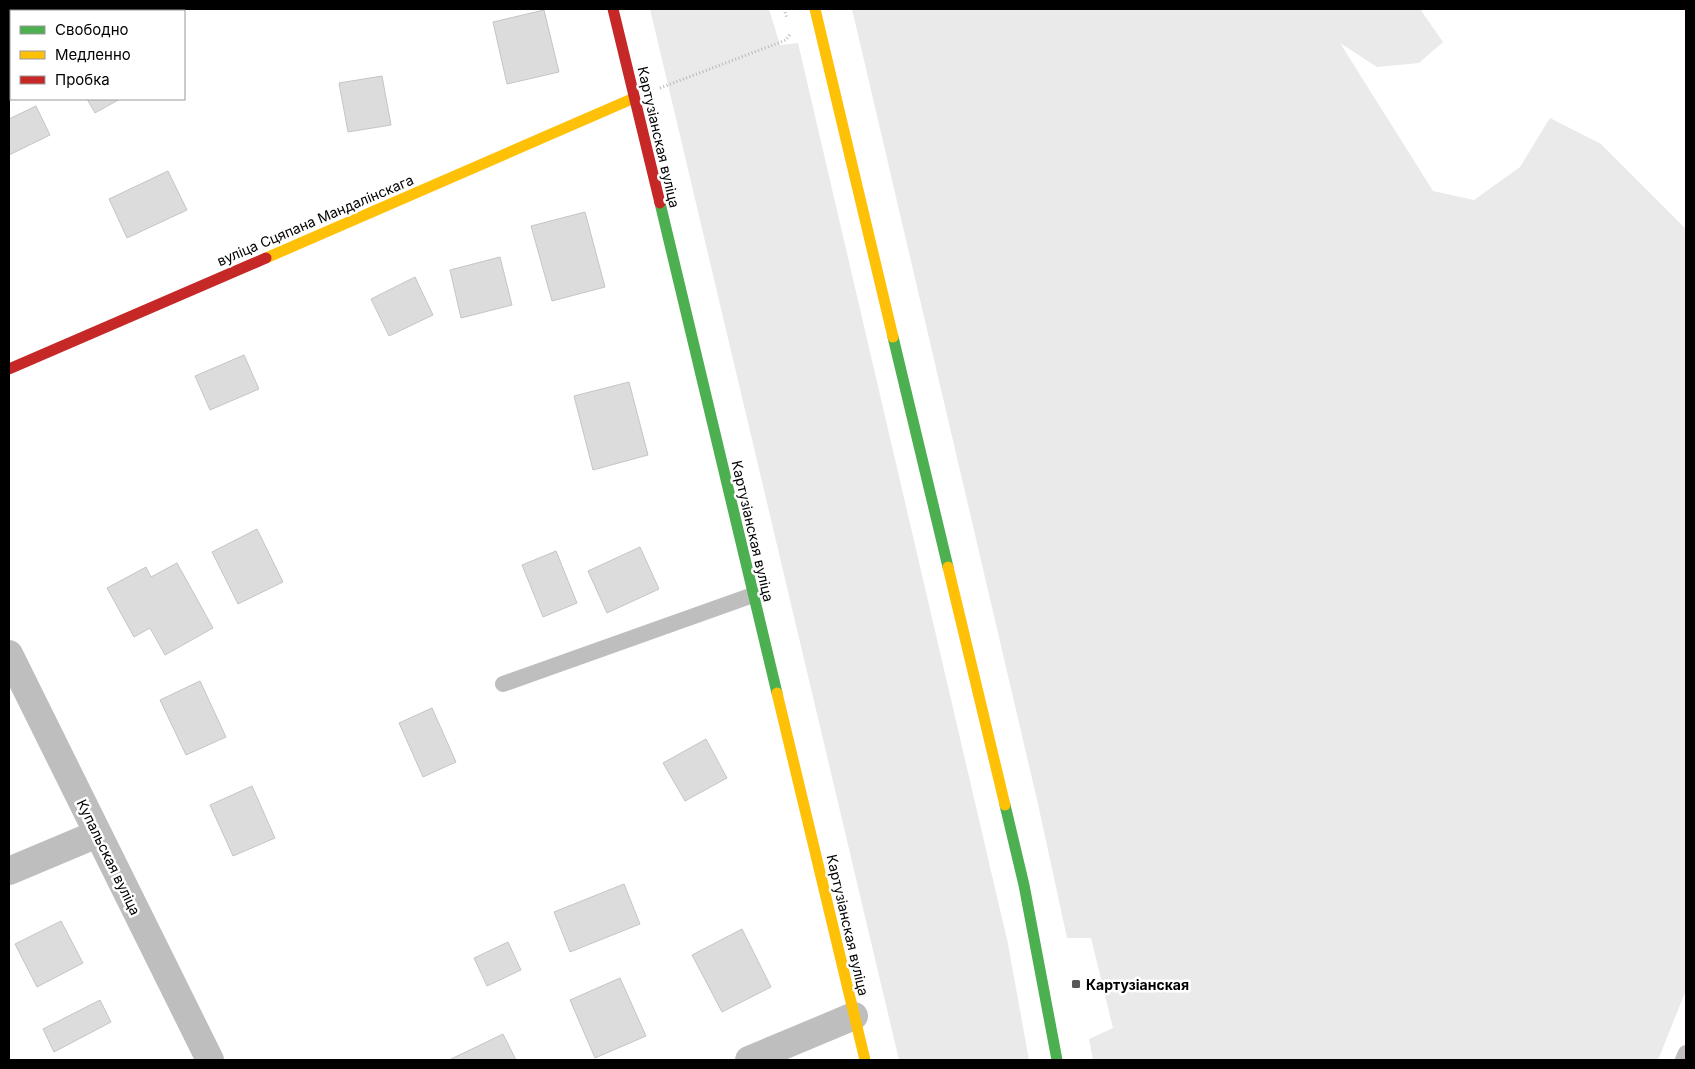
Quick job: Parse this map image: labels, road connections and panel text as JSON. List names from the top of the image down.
{
  "streets": {
    "street": ["Картузіанская вуліца", "вуліца Сцяпана Мандалінскага", "Купальская вуліца"]
  },
  "crossings": [
    ["Картузіанская вуліца", "вуліца Сцяпана Мандалінскага"]
  ],
  "places": {
    "transit": ["Картузіанская"]
  },
  "legend": ["Свободно", "Медленно", "Пробка"]
}
